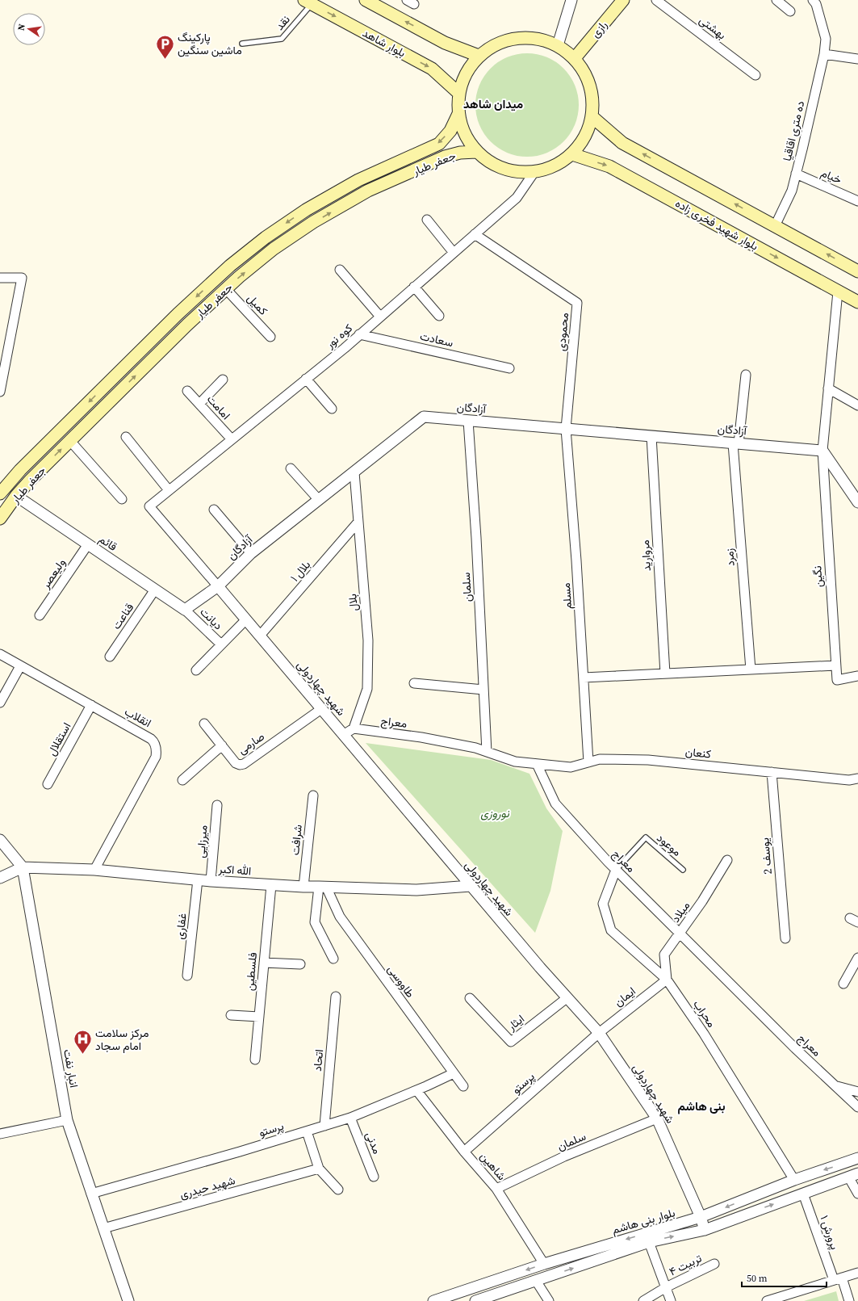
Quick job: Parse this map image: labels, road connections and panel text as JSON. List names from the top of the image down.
{
  "streets": {
    "main road": [
      "رازی",
      "بلوار شاهد",
      "جعفر طیار",
      "بلوار شهید فخری زاده"
    ],
    "street": [
      "بهشتی",
      "ده متری اقاقیا",
      "خیام",
      "کمیل",
      "محمودی",
      "کوه نور",
      "سعادت",
      "امامت",
      "آزادگان",
      "قائم",
      "مروارید",
      "زمرد",
      "بلال ۱",
      "ولیعصر",
      "نگین",
      "سلمان",
      "مسلم",
      "بلال",
      "قناعت",
      "دیانت",
      "شهید چهاردولی",
      "انقلاب",
      "معراج",
      "استقلال",
      "صارمی",
      "کنعان",
      "شرافت",
      "میرزایی",
      "یوسف 2",
      "الله اکبر",
      "میلاد",
      "غفاری",
      "فلسطین",
      "طاووسی",
      "ایمان",
      "محراب",
      "ایثار",
      "اتحاد",
      "انبار نفت",
      "پرستو",
      "مدنی",
      "شاهین",
      "شهید حیدری",
      "بلوار بنی هاشم",
      "پرورش ۱",
      "تربیت ۴"
    ],
    "lane": ["نقد", "موعود"]
  },
  "crossings": [
    ["نقد", "بلوار شاهد"],
    ["ده متری اقاقیا", "خیام"],
    ["جعفر طیار", "کمیل"],
    ["جعفر طیار", "قائم"],
    ["محمودی", "کوه نور"],
    ["محمودی", "آزادگان"],
    ["محمودی", "مسلم"],
    ["کوه نور", "سعادت"],
    ["کوه نور", "امامت"],
    ["کوه نور", "آزادگان"],
    ["کوه نور", "شهید چهاردولی"],
    ["آزادگان", "قائم"],
    ["آزادگان", "مروارید"],
    ["آزادگان", "زمرد"],
    ["آزادگان", "نگین"],
    ["آزادگان", "سلمان"],
    ["آزادگان", "مسلم"],
    ["آزادگان", "بلال"],
    ["آزادگان", "دیانت"],
    ["آزادگان", "شهید چهاردولی"],
    ["قائم", "ولیعصر"],
    ["قائم", "قناعت"],
    ["قائم", "دیانت"],
    ["بلال ۱", "بلال"],
    ["بلال ۱", "شهید چهاردولی"],
    ["سلمان", "شهید چهاردولی"],
    ["سلمان", "معراج"],
    ["سلمان", "شاهین"],
    ["مسلم", "کنعان"],
    ["بلال", "معراج"],
    ["دیانت", "شهید چهاردولی"],
    ["شهید چهاردولی", "صارمی"],
    ["شهید چهاردولی", "الله اکبر"],
    ["شهید چهاردولی", "ایمان"],
    ["شهید چهاردولی", "ایثار"],
    ["شهید چهاردولی", "پرستو"],
    ["شهید چهاردولی", "بلوار بنی هاشم"],
    ["انقلاب", "استقلال"],
    ["انقلاب", "الله اکبر"],
    ["معراج", "کنعان"],
    ["معراج", "موعود"],
    ["معراج", "میلاد"],
    ["معراج", "محراب"],
    ["کنعان", "یوسف 2"],
    ["شرافت", "الله اکبر"],
    ["میرزایی", "الله اکبر"],
    ["موعود", "محراب"],
    ["الله اکبر", "غفاری"],
    ["الله اکبر", "فلسطین"],
    ["الله اکبر", "طاووسی"],
    ["الله اکبر", "انبار نفت"],
    ["میلاد", "ایمان"],
    ["میلاد", "محراب"],
    ["طاووسی", "پرستو"],
    ["ایمان", "محراب"],
    ["ایمان", "پرستو"],
    ["محراب", "بلوار بنی هاشم"],
    ["اتحاد", "پرستو"],
    ["انبار نفت", "پرستو"],
    ["انبار نفت", "شهید حیدری"],
    ["پرستو", "مدنی"],
    ["پرستو", "شاهین"],
    ["شاهین", "بلوار بنی هاشم"],
    ["بلوار بنی هاشم", "پرورش ۱"]
  ],
  "districts": ["میدان شاهد", "بنی هاشم"],
  "parks": ["نوروزی"],
  "places": {
    "parking": ["پارکینگ ماشین سنگین"],
    "hospital": ["مرکز سلامت امام سجاد"]
  },
  "scale_bar": "50 m",
  "north": "left"
}
